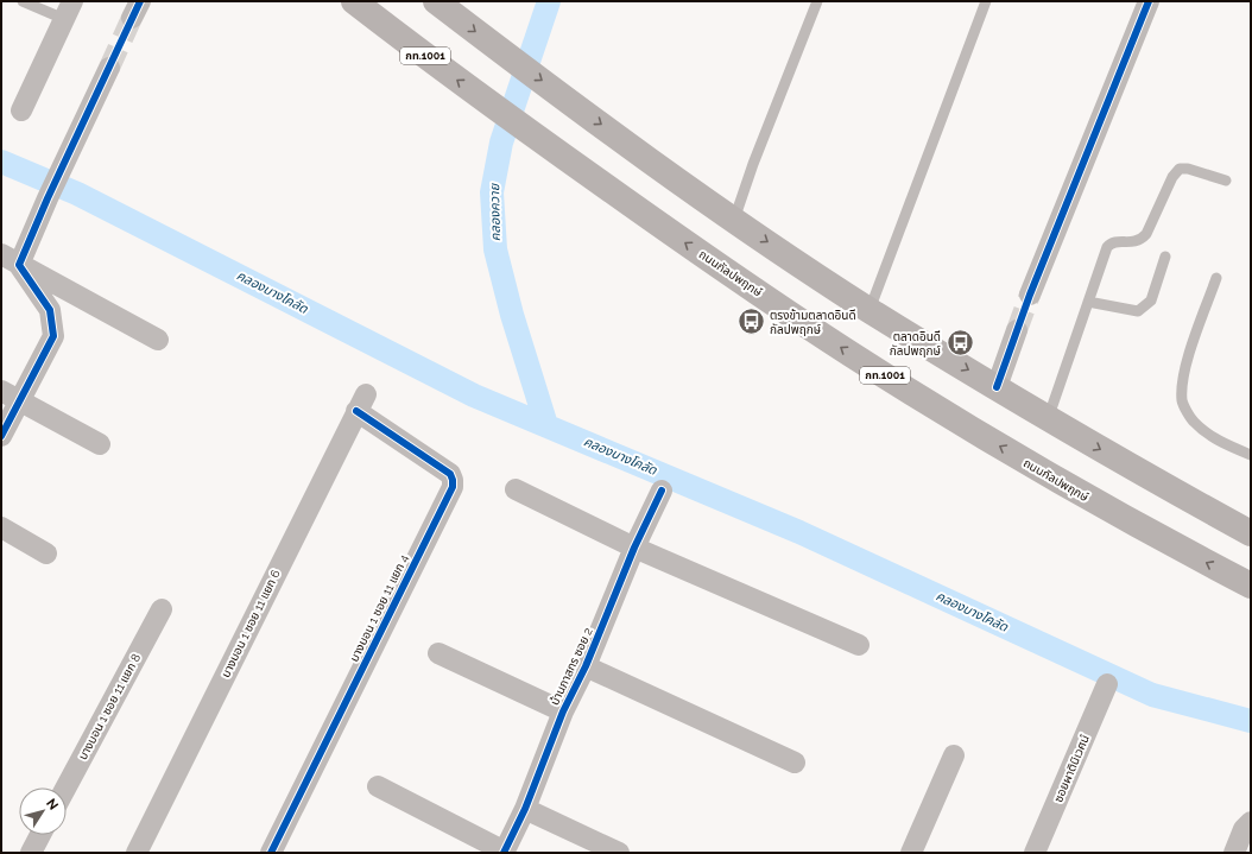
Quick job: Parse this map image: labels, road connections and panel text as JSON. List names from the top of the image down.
{
  "streets": {
    "main road": ["กท.1001", "ถนนกัลปพฤกษ์"],
    "street": [
      "บางบอน 1 ซอย 11 แยก 4",
      "บางบอน 1 ซอย 11 แยก 6",
      "บ้านภาสกร ซอย 2",
      "บางบอน 1 ซอย 11 แยก 8",
      "ซอยผาตินิเวศน์"
    ]
  },
  "crossings": [
    ["บางบอน 1 ซอย 11 แยก 4", "บางบอน 1 ซอย 11 แยก 6"]
  ],
  "water": ["คลองควาย", "คลองบางโคลัด"],
  "places": {
    "bus stop": ["ตรงข้ามตลาดอินดี กัลปพฤกษ์", "ตลาดอินดี กัลปพฤกษ์"]
  },
  "north": "top right"
}
